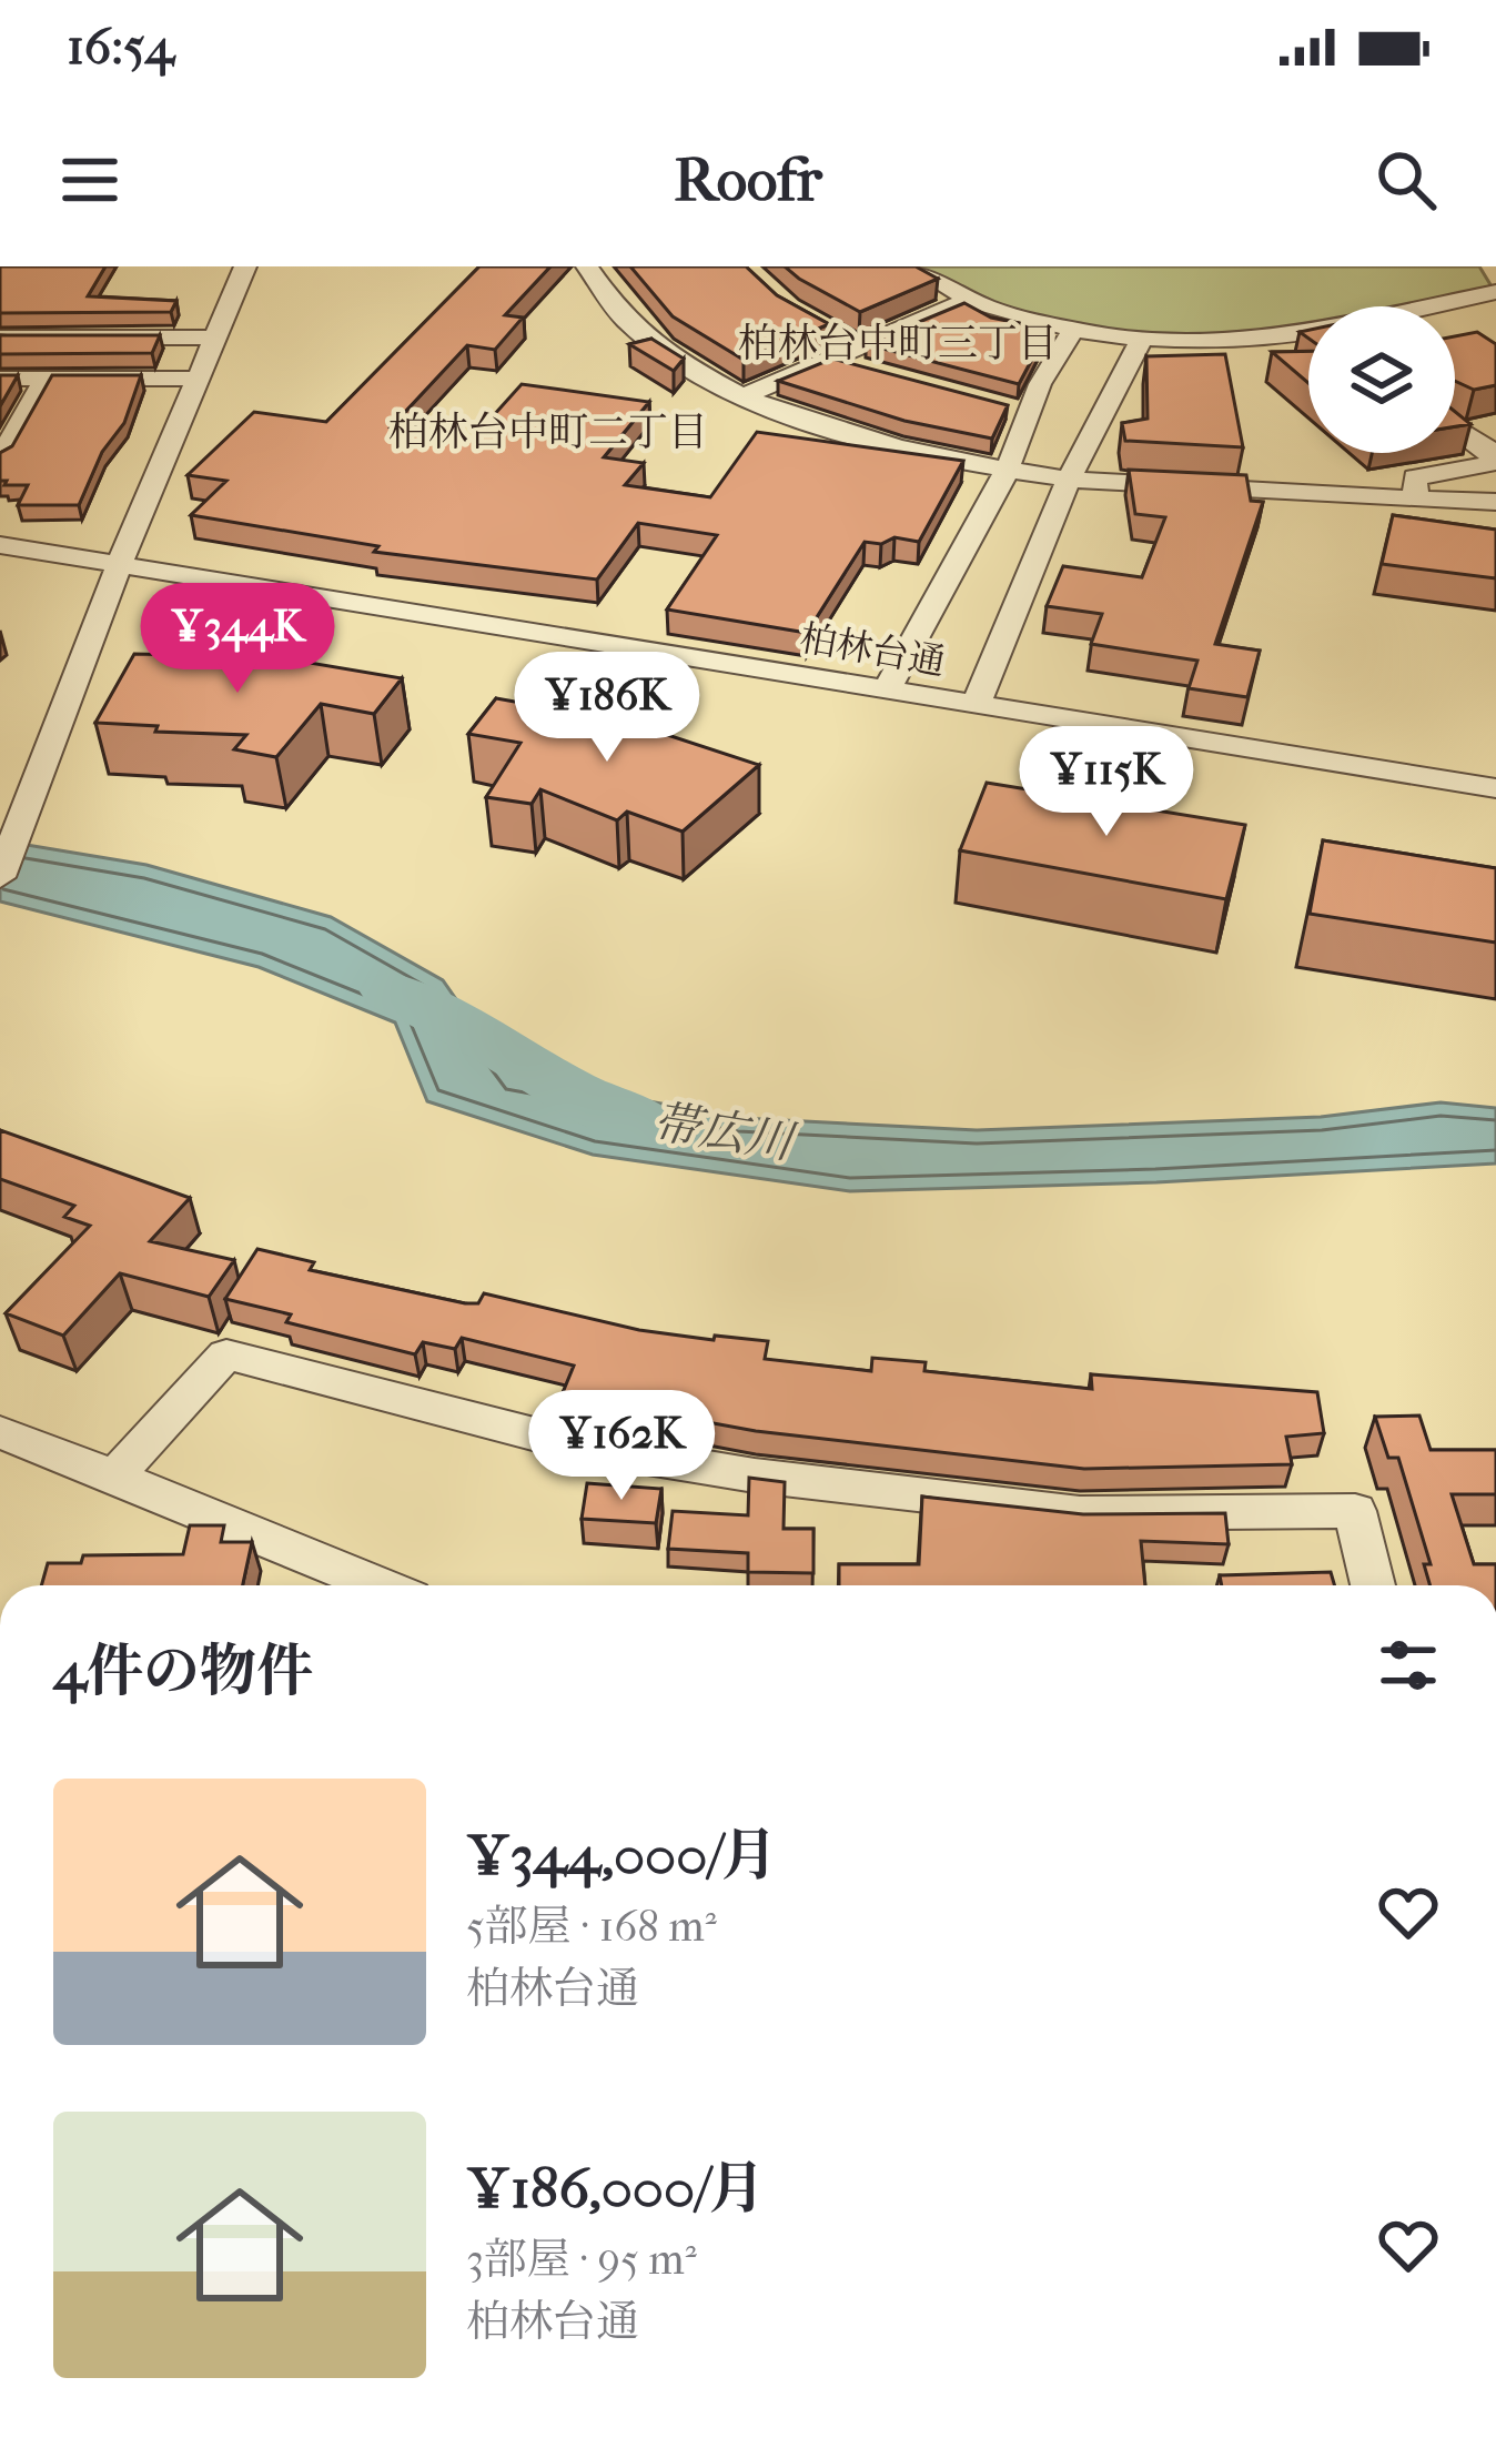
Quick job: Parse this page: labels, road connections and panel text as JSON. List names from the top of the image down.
{
  "streets": {
    "street": ["柏林台通"]
  },
  "districts": ["柏林台中町三丁目", "柏林台中町二丁目"],
  "water": ["帯広川"],
  "page": {
    "status": "16:54",
    "header": "Roofr",
    "price": [
      "¥344K",
      "¥186K",
      "¥115K",
      "¥162K"
    ],
    "heading": "4件の物件",
    "list": [
      {
        "name": "¥344,000/月",
        "note": "5部屋 · 168 m² · 柏林台通"
      },
      {
        "name": "¥186,000/月",
        "note": "3部屋 · 95 m² · 柏林台通"
      }
    ]
  }
}
